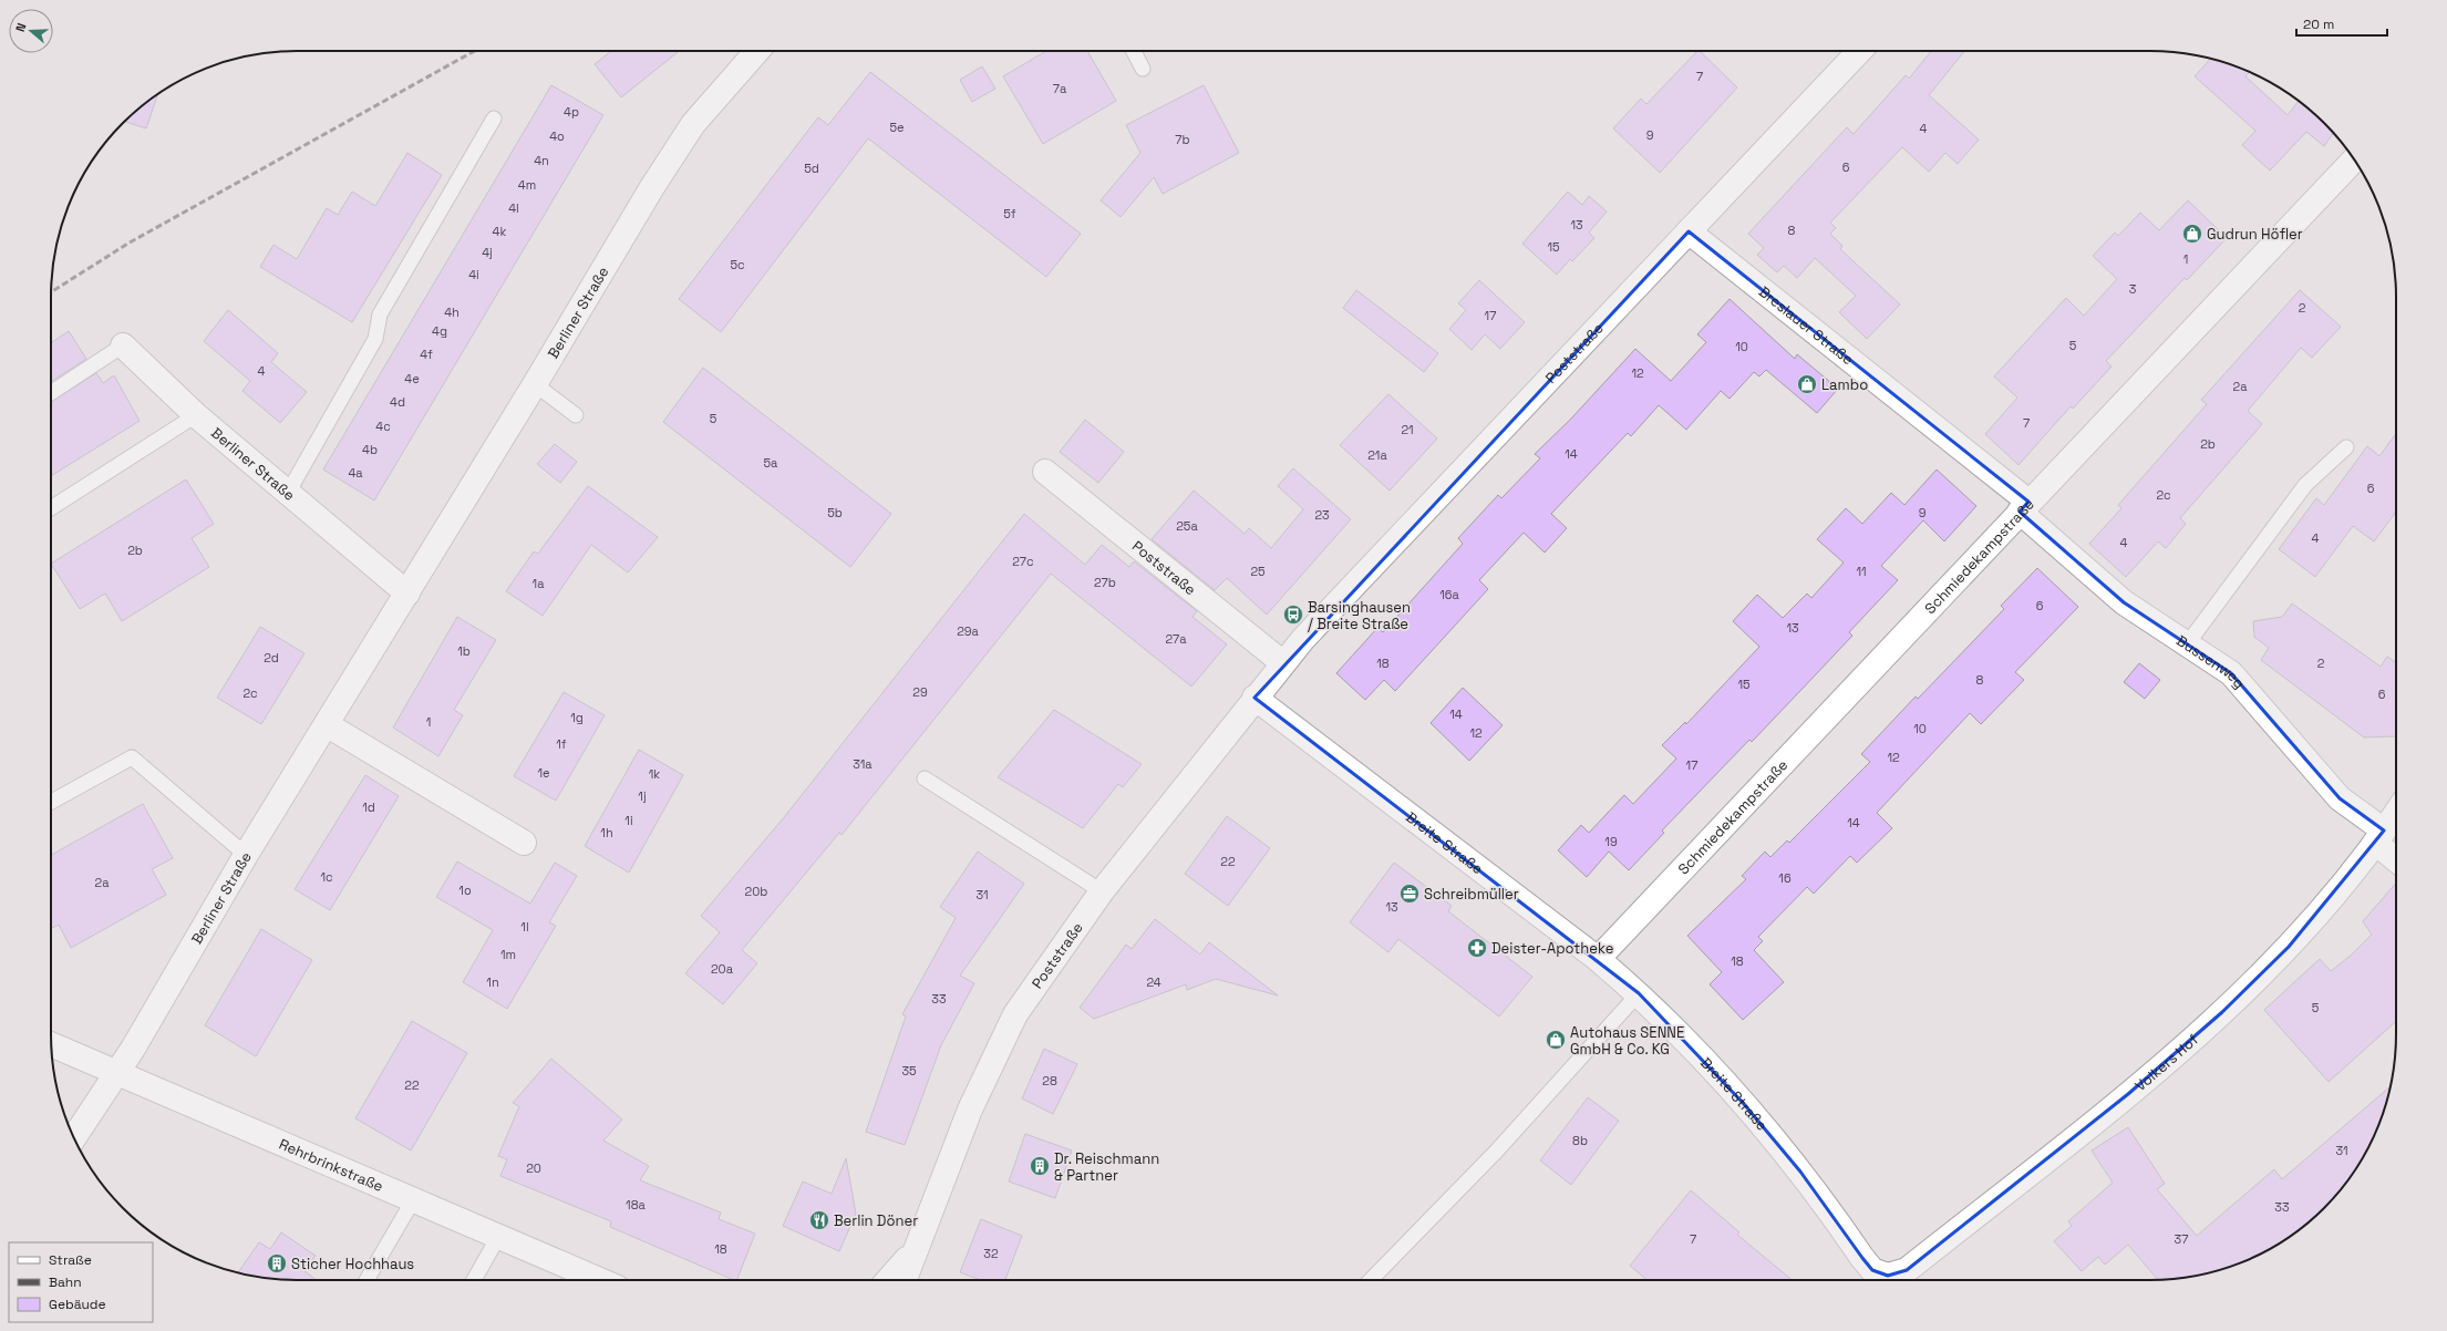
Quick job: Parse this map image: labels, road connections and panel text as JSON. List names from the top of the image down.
{
  "streets": {
    "street": [
      "Berliner Straße",
      "Breslauer Straße",
      "Poststraße",
      "Schmiedekampstraße",
      "Bussenweg",
      "Breite Straße",
      "Volkers Hof",
      "Rehrbrinkstraße"
    ]
  },
  "crossings": [
    ["Berliner Straße", "Rehrbrinkstraße"],
    ["Breslauer Straße", "Poststraße"],
    ["Breslauer Straße", "Schmiedekampstraße"],
    ["Breslauer Straße", "Bussenweg"],
    ["Poststraße", "Breite Straße"],
    ["Schmiedekampstraße", "Bussenweg"],
    ["Schmiedekampstraße", "Breite Straße"],
    ["Bussenweg", "Volkers Hof"]
  ],
  "places": {
    "shop": ["Gudrun Höfler", "Lambo", "Autohaus SENNE GmbH & Co. KG"],
    "bus stop": ["Barsinghausen / Breite Straße"],
    "office": ["Schreibmüller"],
    "pharmacy": ["Deister-Apotheke"],
    "building": ["Dr. Reischmann & Partner", "Sticher Hochhaus"],
    "restaurant": ["Berlin Döner"]
  },
  "house_numbers": [
    "7",
    "7a",
    "4p",
    "5e",
    "4",
    "9",
    "4o",
    "7b",
    "4n",
    "6",
    "5d",
    "4m",
    "4l",
    "5f",
    "13",
    "8",
    "4k",
    "15",
    "4j",
    "1",
    "5c",
    "4i",
    "3",
    "2",
    "4h",
    "17",
    "4g",
    "5",
    "10",
    "4f",
    "4",
    "12",
    "4e",
    "2a",
    "4d",
    "5",
    "7",
    "4c",
    "21",
    "2b",
    "4b",
    "14",
    "21a",
    "5a",
    "4a",
    "6",
    "2c",
    "5b",
    "9",
    "23",
    "25a",
    "4",
    "4",
    "2b",
    "27c",
    "25",
    "11",
    "27b",
    "1a",
    "16a",
    "6",
    "13",
    "29a",
    "27a",
    "1b",
    "2d",
    "18",
    "2",
    "8",
    "15",
    "29",
    "2c",
    "6",
    "14",
    "1g",
    "1",
    "10",
    "12",
    "1f",
    "12",
    "31a",
    "17",
    "1e",
    "1k",
    "1j",
    "1d",
    "1i",
    "14",
    "1h",
    "19",
    "22",
    "1c",
    "16",
    "2a",
    "1o",
    "20b",
    "31",
    "13",
    "1l",
    "1m",
    "18",
    "20a",
    "1n",
    "24",
    "33",
    "5",
    "35",
    "28",
    "22",
    "8b",
    "31",
    "20",
    "18a",
    "33",
    "7",
    "37",
    "18",
    "32"
  ],
  "legend": ["Straße", "Bahn", "Gebäude"],
  "scale_bar": "20 m",
  "north": "left"
}
